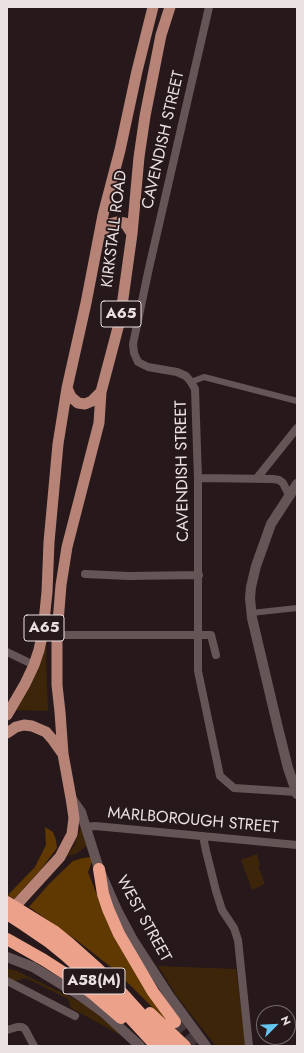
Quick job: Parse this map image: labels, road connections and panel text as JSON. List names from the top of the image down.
{
  "streets": {
    "highway": ["A58(M)"],
    "main road": ["KIRKSTALL ROAD", "A65"],
    "street": ["CAVENDISH STREET", "MARLBOROUGH STREET", "WEST STREET"]
  },
  "crossings": [
    ["KIRKSTALL ROAD", "A65"],
    ["A65", "WEST STREET"],
    ["A65", "A58(M)"],
    ["MARLBOROUGH STREET", "WEST STREET"],
    ["WEST STREET", "A58(M)"]
  ],
  "north": "top right"
}
